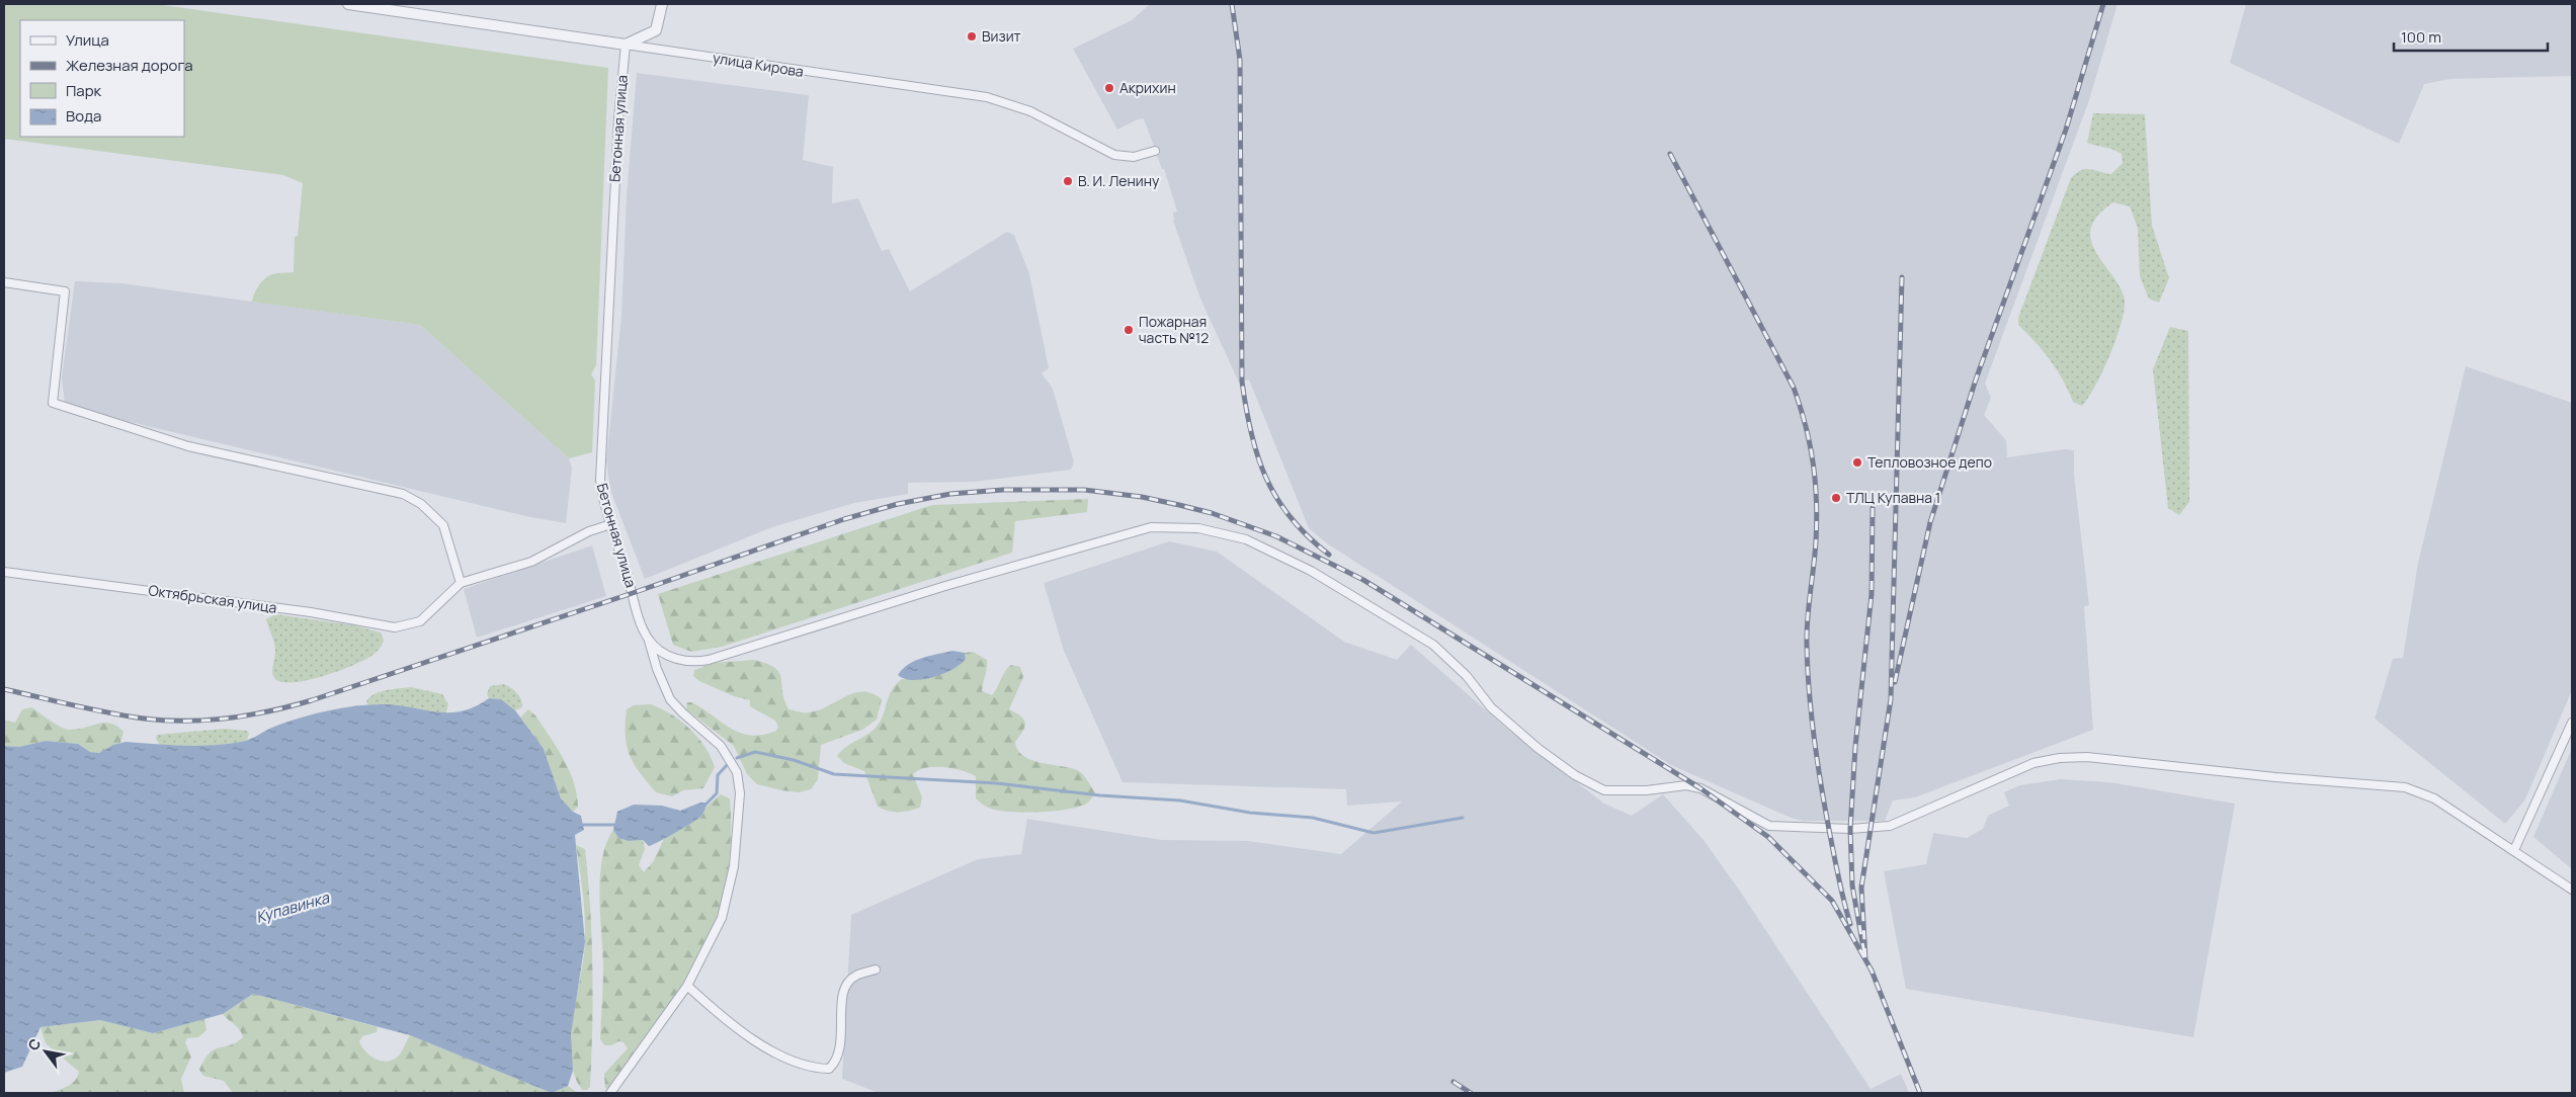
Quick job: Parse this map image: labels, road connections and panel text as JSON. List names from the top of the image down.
{
  "streets": {
    "street": ["улица Кирова", "Бетонная улица", "Октябрьская улица"]
  },
  "crossings": [
    ["улица Кирова", "Бетонная улица"]
  ],
  "water": ["Купавинка"],
  "places": [
    "Визит",
    "Акрихин",
    "В. И. Ленину",
    "Пожарная часть №12",
    "Тепловозное депо",
    "ТЛЦ Купавна 1"
  ],
  "legend": [
    "Улица",
    "Железная дорога",
    "Парк",
    "Вода"
  ],
  "scale_bar": "100 m",
  "north": "top left"
}
